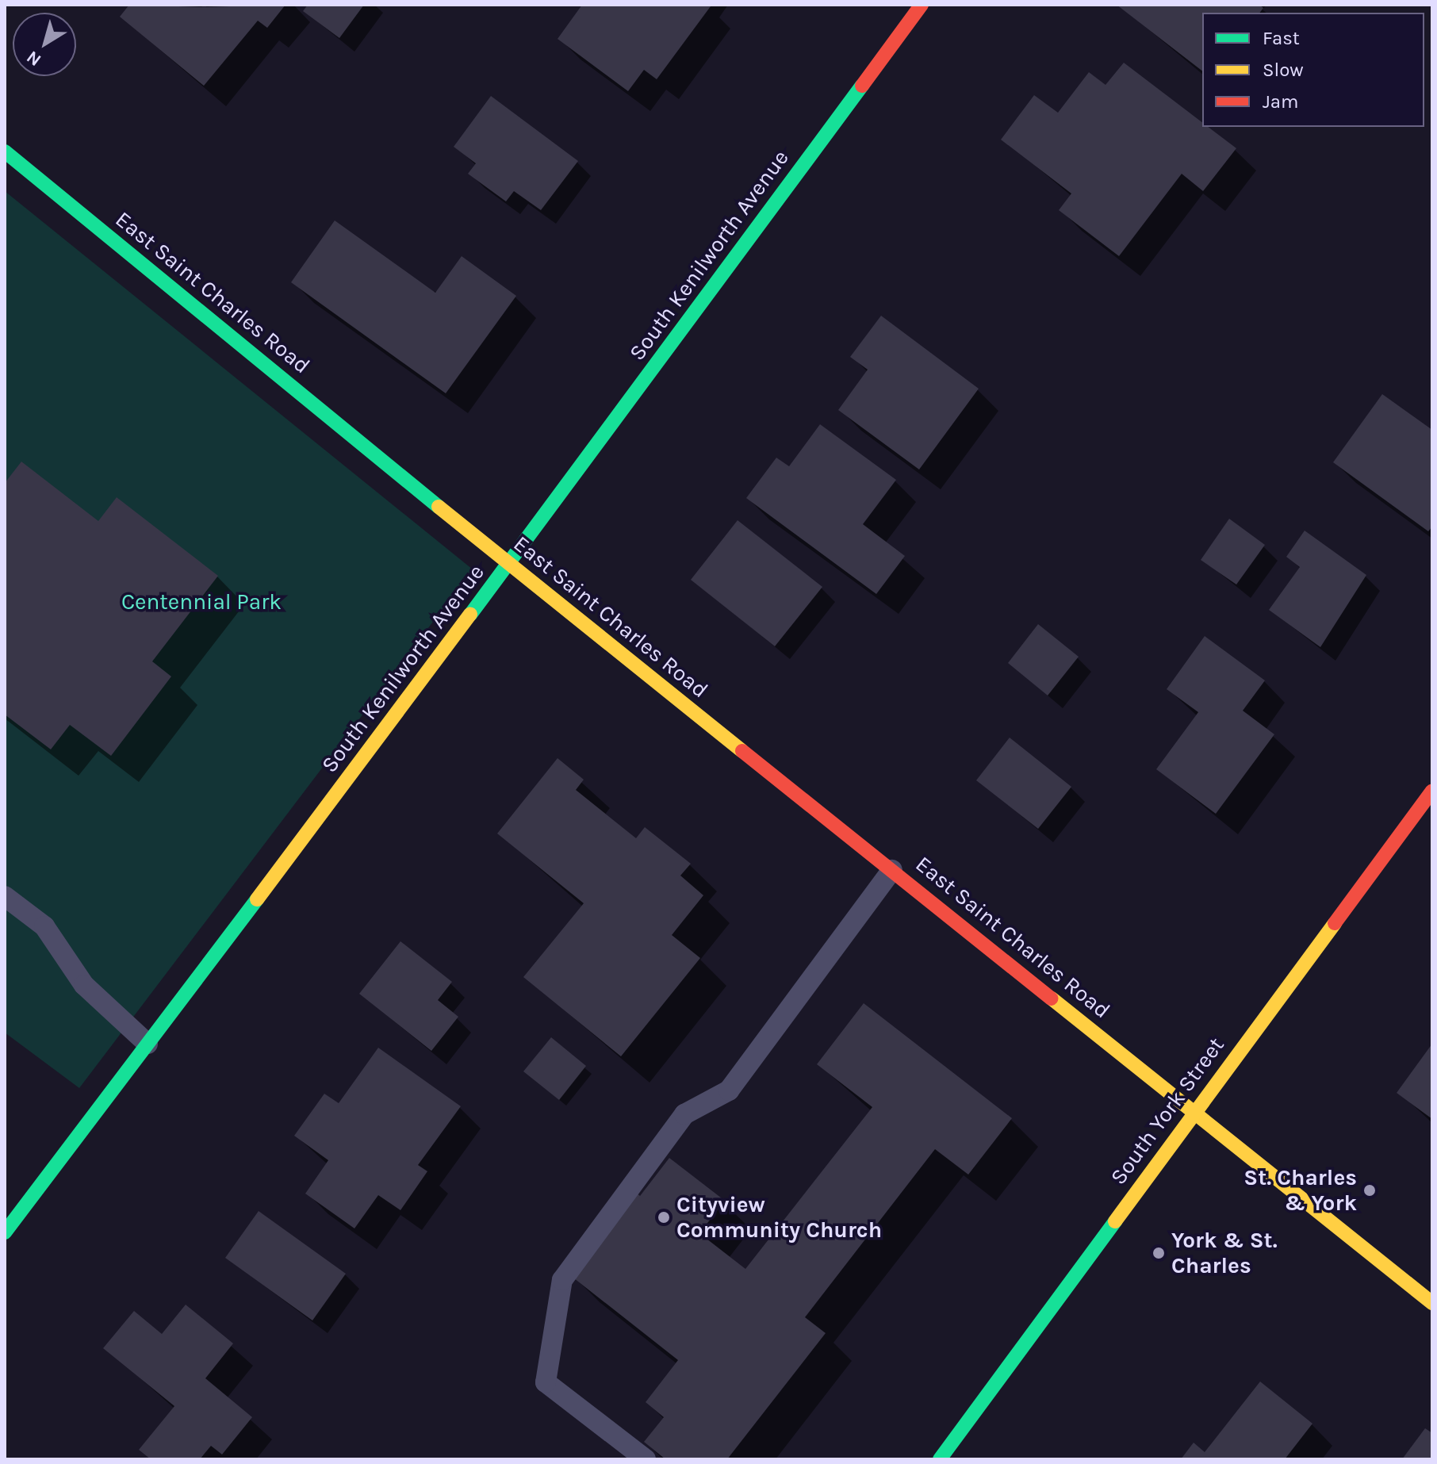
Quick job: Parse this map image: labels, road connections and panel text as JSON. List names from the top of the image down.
{
  "streets": {
    "main road": ["South Kenilworth Avenue", "East Saint Charles Road", "South York Street"]
  },
  "crossings": [
    ["South Kenilworth Avenue", "East Saint Charles Road"],
    ["East Saint Charles Road", "South York Street"]
  ],
  "parks": ["Centennial Park"],
  "places": ["St. Charles & York", "Cityview Community Church", "York & St. Charles"],
  "legend": ["Fast", "Slow", "Jam"],
  "north": "bottom left"
}
